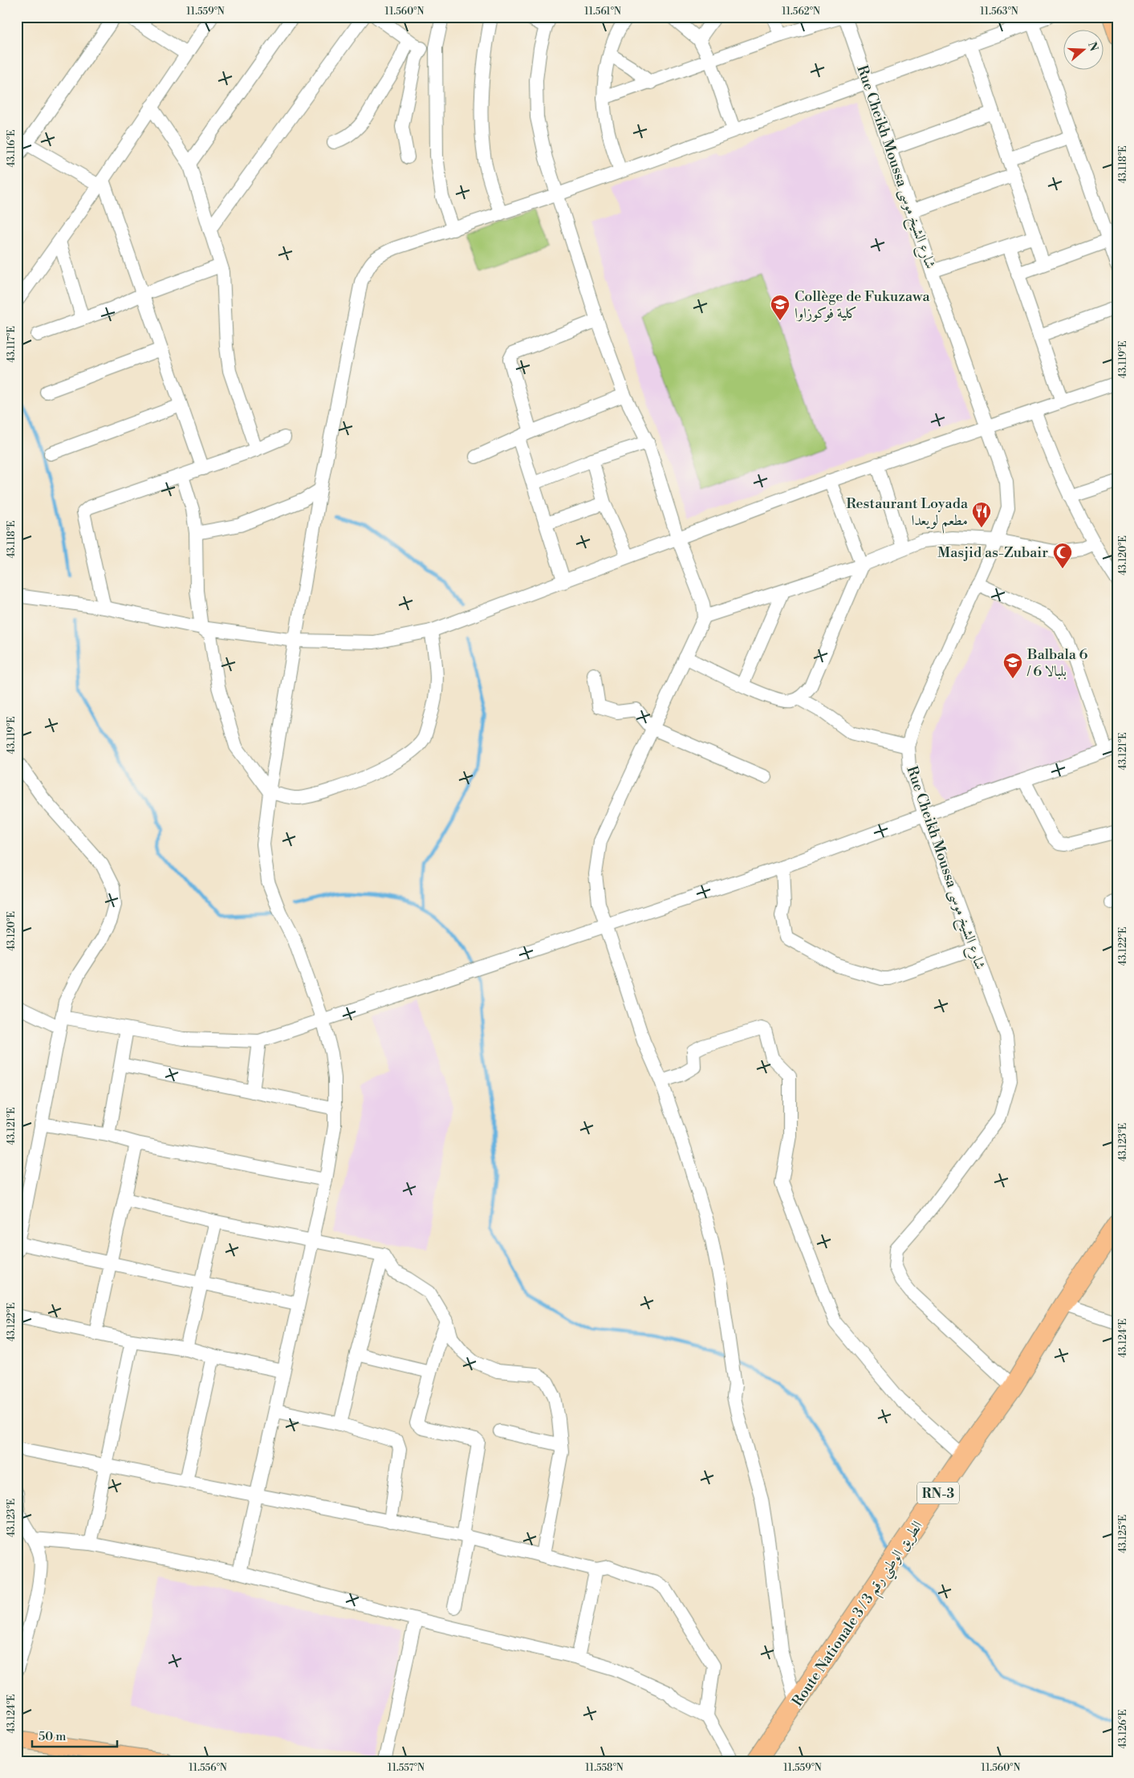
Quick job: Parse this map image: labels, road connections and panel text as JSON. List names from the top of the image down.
{
  "streets": {
    "highway": ["RN-3", "Route Nationale 3 / الطريق الوطني رقم 3"],
    "street": ["Rue Cheikh Moussa شارع الشيخ موسى"]
  },
  "crossings": [
    ["Rue Cheikh Moussa شارع الشيخ موسى", "Route Nationale 3 / الطريق الوطني رقم 3"]
  ],
  "places": {
    "school or university": ["Collège de Fukuzawa كلية فوكوزاوا", "Balbala 6 / بلبالا 6"],
    "restaurant": ["Restaurant Loyada مطعم لويعدا"],
    "mosque": ["Masjid as-Zubair"]
  },
  "scale_bar": "50 m",
  "north": "right",
  "coordinates": [
    "11.559°N",
    "11.560°N",
    "11.561°N",
    "11.562°N",
    "11.563°N",
    "43.116°E",
    "43.118°E",
    "43.117°E",
    "43.119°E",
    "43.120°E",
    "43.121°E",
    "43.122°E",
    "43.123°E",
    "43.124°E",
    "43.125°E",
    "43.126°E",
    "11.556°N",
    "11.557°N",
    "11.558°N"
  ]
}
